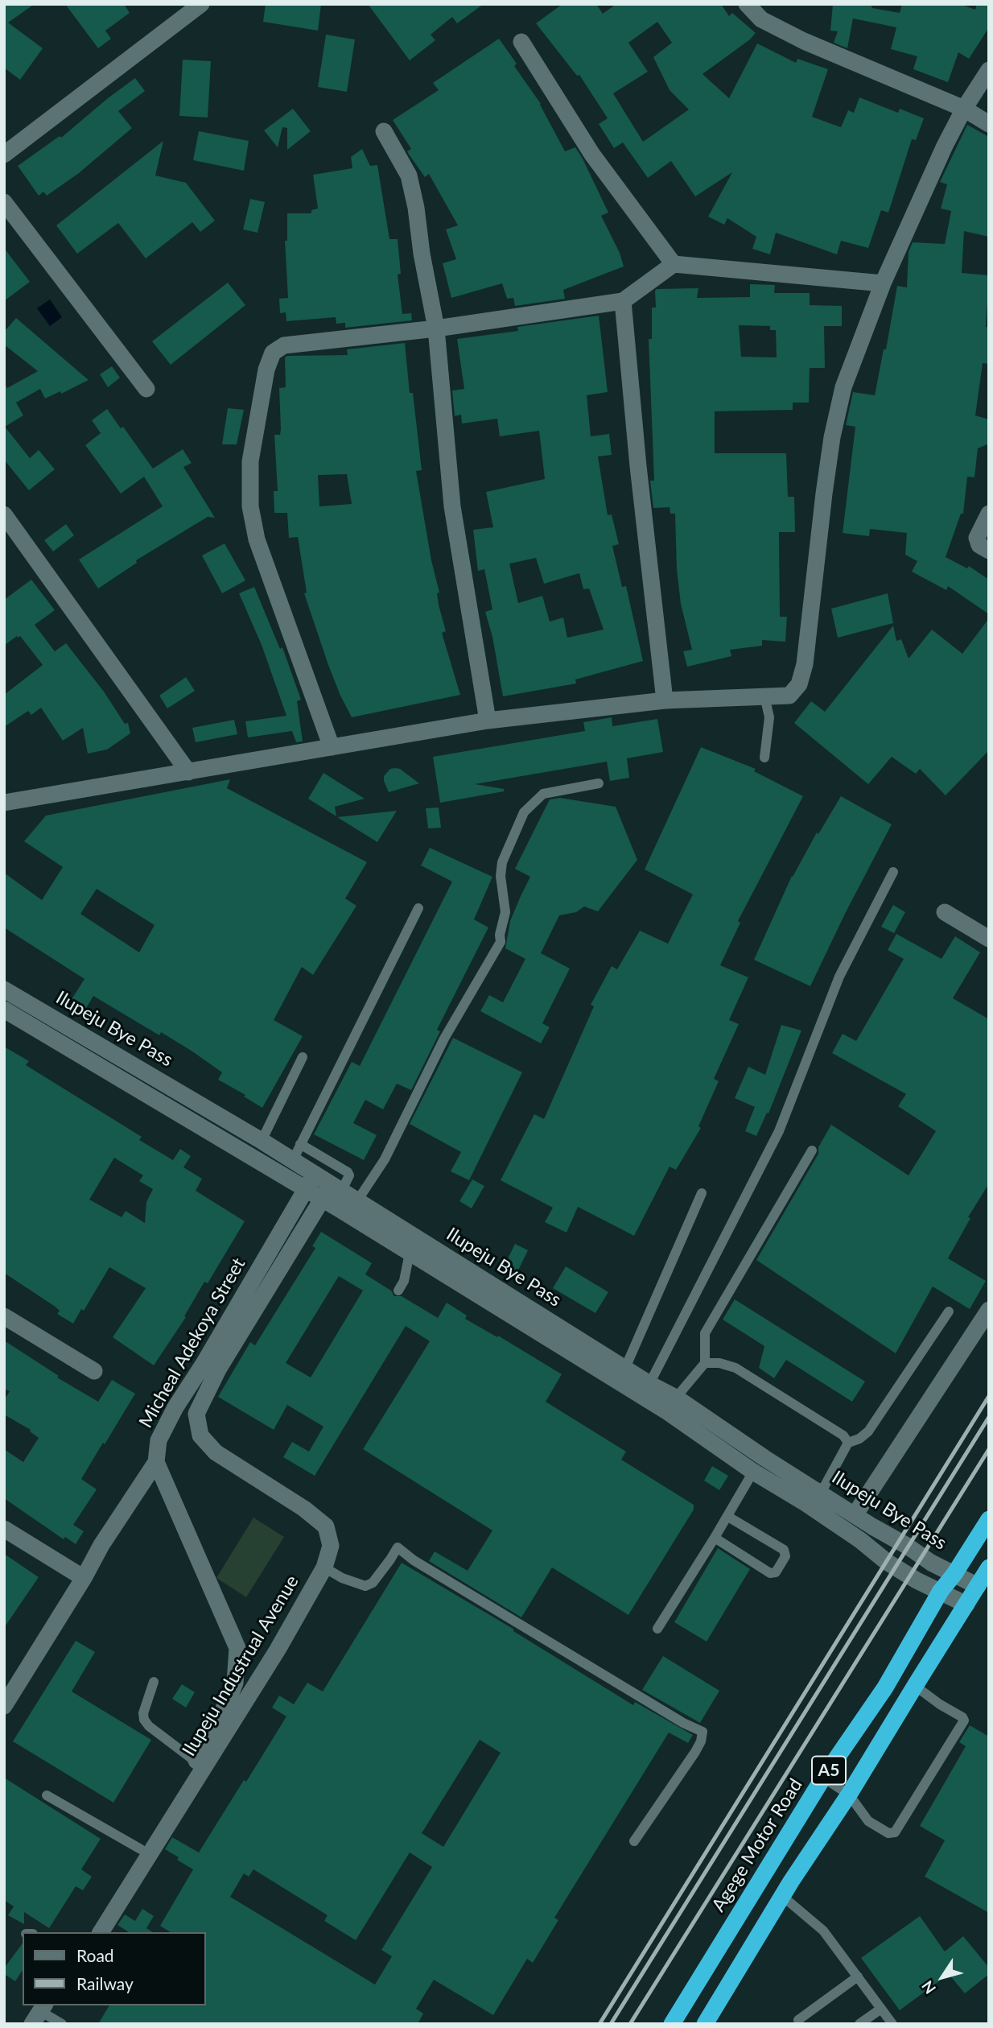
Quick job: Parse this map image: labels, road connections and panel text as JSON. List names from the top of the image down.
{
  "streets": {
    "highway": ["A5", "Agege Motor Road"],
    "street": ["Ilupeju Bye Pass", "Micheal Adekoya Street", "Ilupeju Industrual Avenue"]
  },
  "crossings": [
    ["Ilupeju Bye Pass", "Micheal Adekoya Street"],
    ["Ilupeju Bye Pass", "A5"],
    ["Ilupeju Bye Pass", "Agege Motor Road"],
    ["Micheal Adekoya Street", "Ilupeju Industrual Avenue"]
  ],
  "legend": ["Road", "Railway"],
  "north": "bottom left"
}
